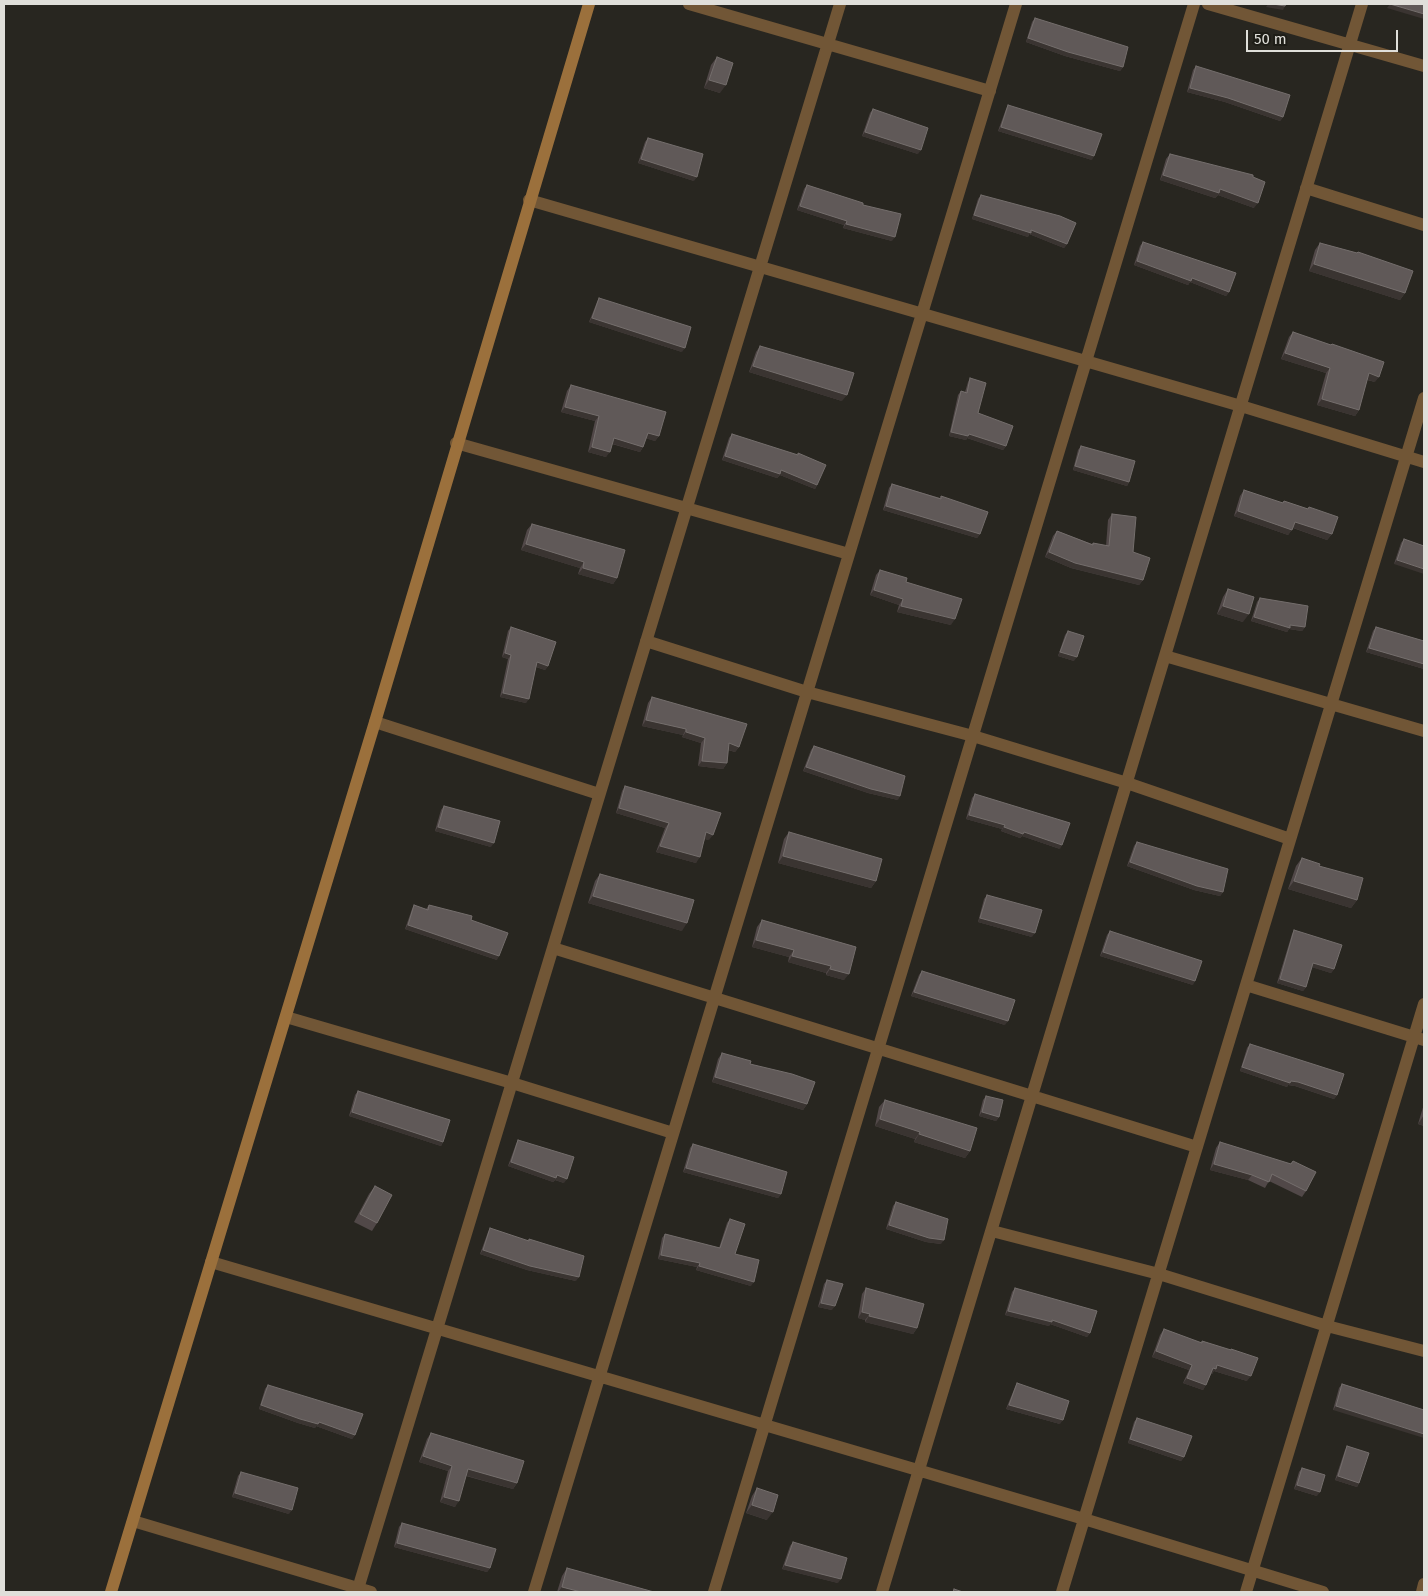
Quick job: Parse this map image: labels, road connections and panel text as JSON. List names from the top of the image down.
{
  "scale_bar": "50 m"
}
